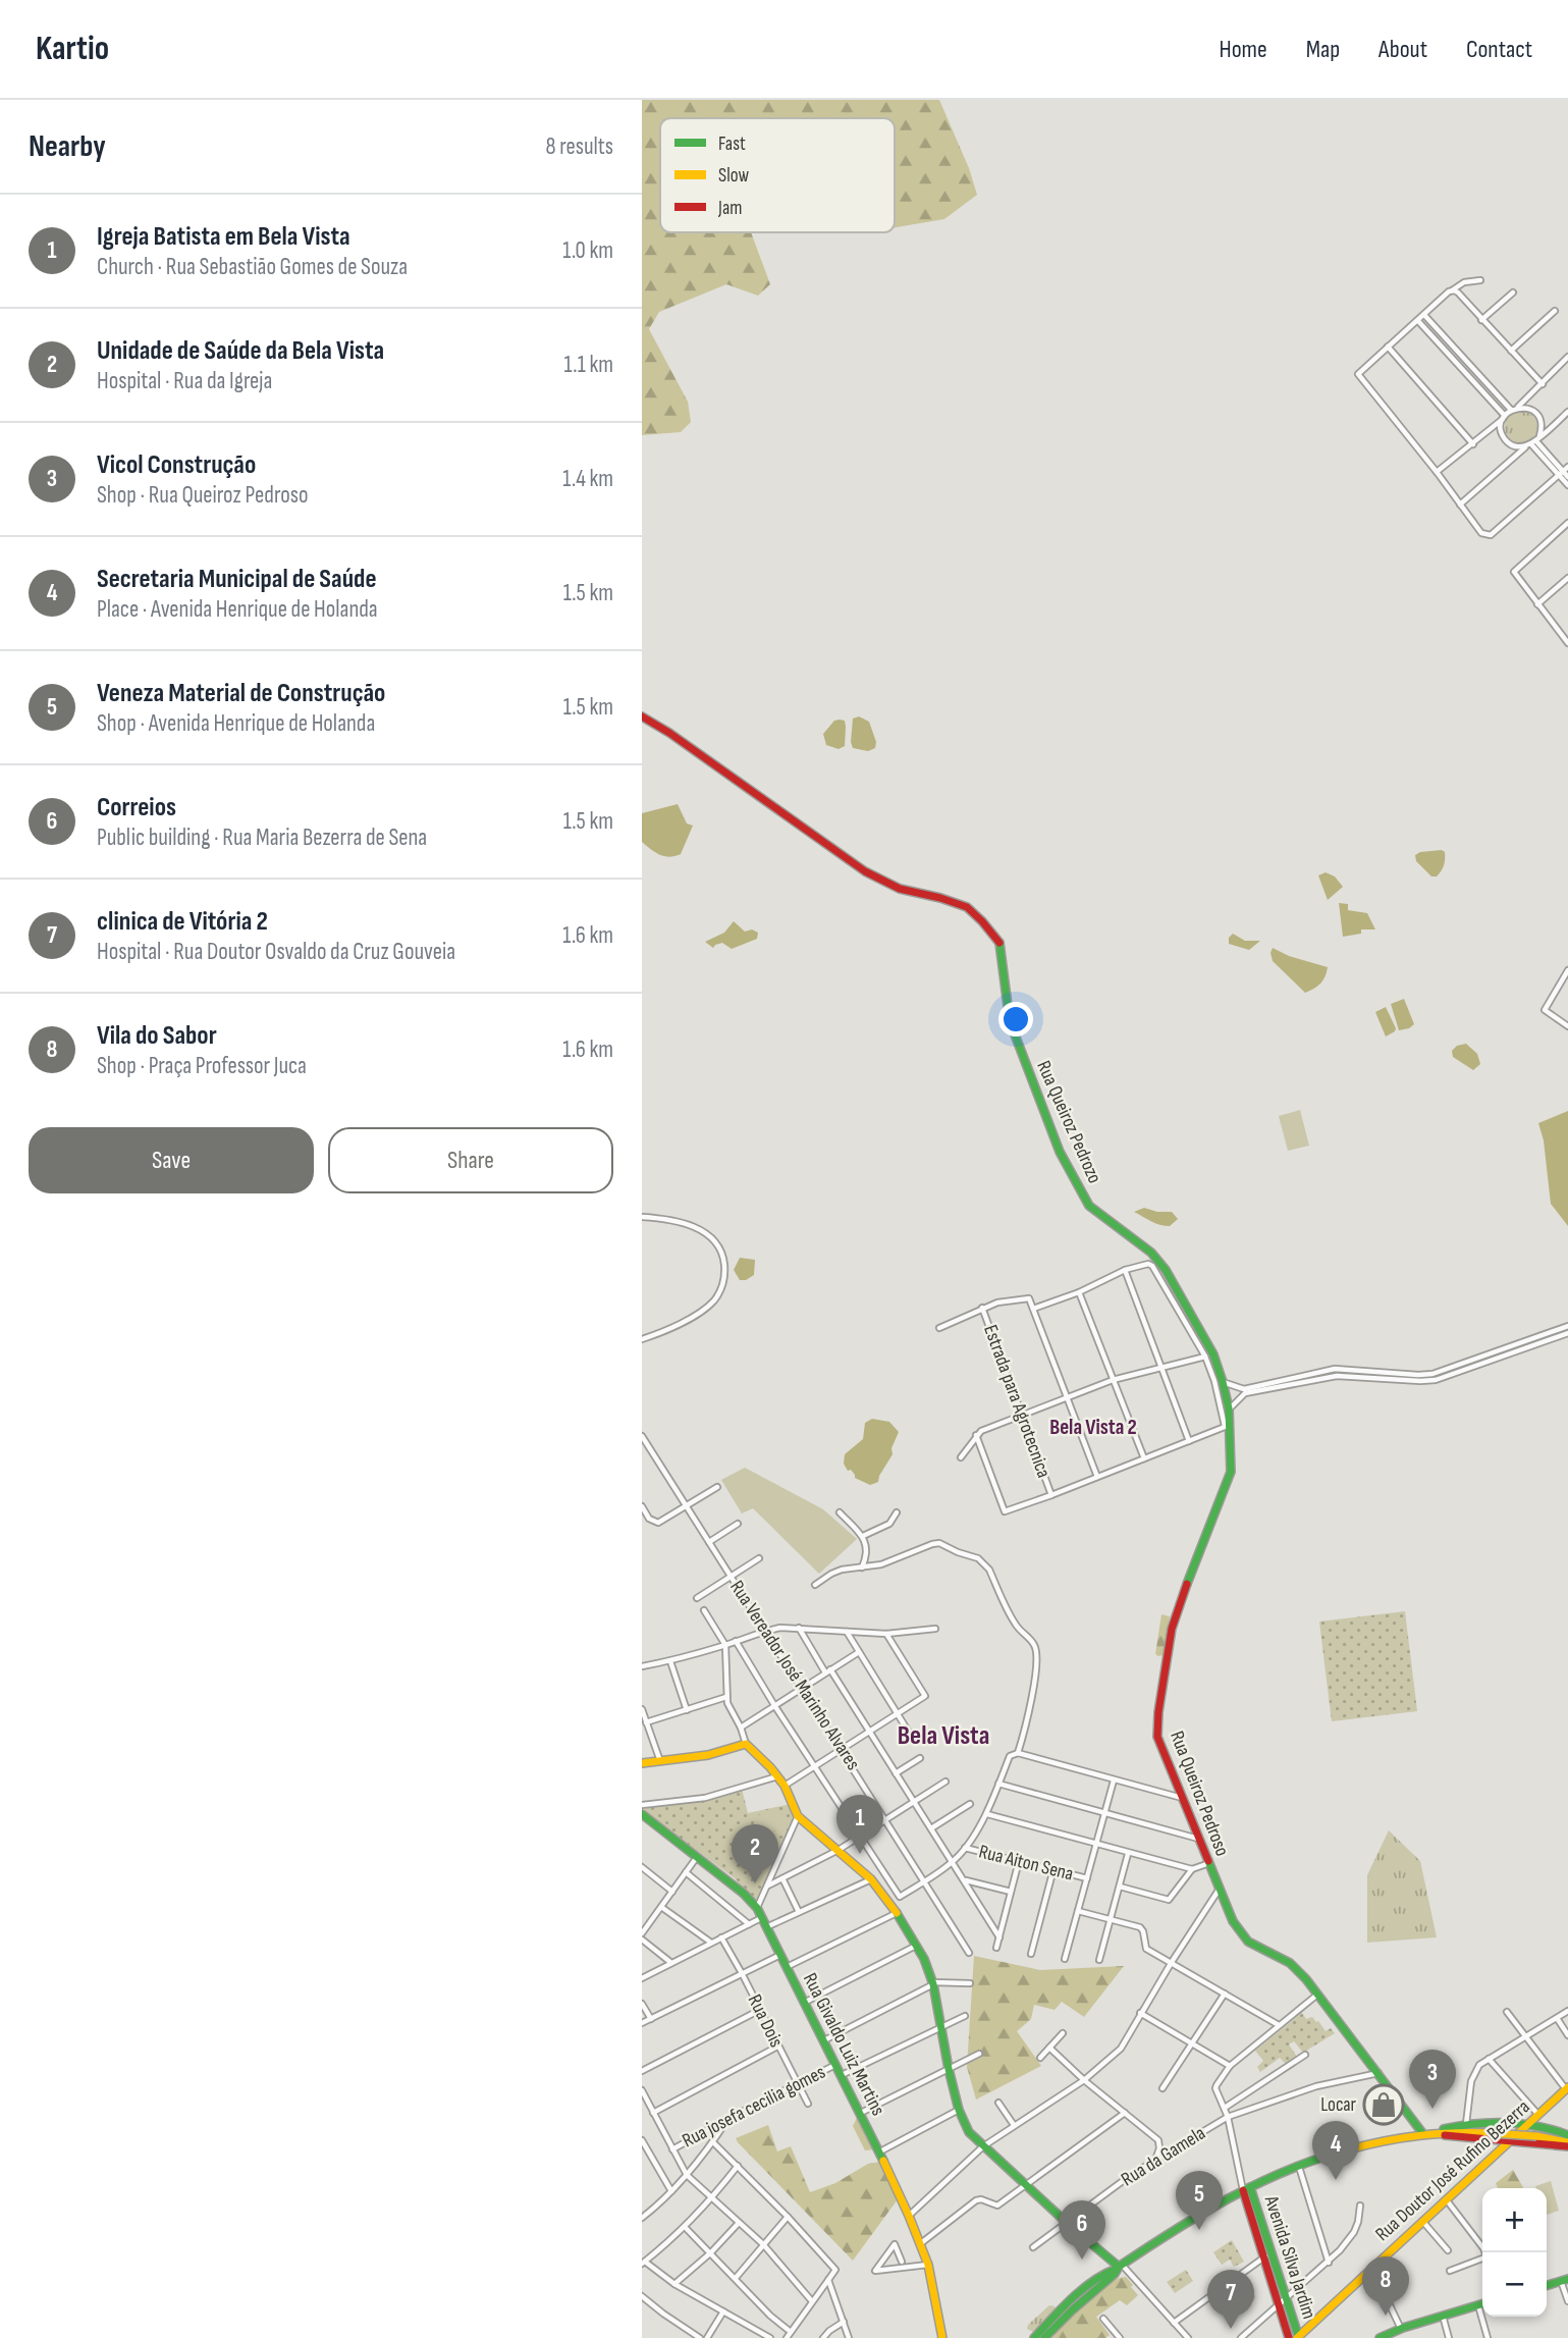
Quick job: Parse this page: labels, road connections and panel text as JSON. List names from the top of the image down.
{
  "streets": {
    "street": [
      "Rua Queiroz Pedrozo",
      "Estrada para Agrotecnica",
      "Rua Vereador José Marinho Alvares",
      "Rua Queiroz Pedroso",
      "Rua Aiton Sena",
      "Rua Dois",
      "Rua Givaldo Luiz Martins",
      "Rua josefa cecilia gomes",
      "Rua da Gamela",
      "Rua Doutor José Rufino Bezerra",
      "Avenida Silva Jardim"
    ]
  },
  "crossings": [
    ["Rua Queiroz Pedrozo", "Rua Queiroz Pedroso"],
    ["Rua Queiroz Pedroso", "Rua da Gamela"],
    ["Rua Dois", "Rua josefa cecilia gomes"],
    ["Rua Givaldo Luiz Martins", "Rua josefa cecilia gomes"],
    ["Rua Doutor José Rufino Bezerra", "Avenida Silva Jardim"]
  ],
  "districts": ["Bela Vista 2", "Bela Vista"],
  "places": {
    "shop": ["Locar"]
  },
  "legend": ["Fast", "Slow", "Jam"],
  "page": {
    "header": "Kartio",
    "nav": [
      "Home",
      "Map",
      "About",
      "Contact"
    ],
    "heading": ["Nearby", "8 results"],
    "list": [
      {
        "mark": "1",
        "name": "Igreja Batista em Bela Vista",
        "note": "Church · Rua Sebastião Gomes de Souza",
        "value": "1.0 km"
      },
      {
        "mark": "2",
        "name": "Unidade de Saúde da Bela Vista",
        "note": "Hospital · Rua da Igreja",
        "value": "1.1 km"
      },
      {
        "mark": "3",
        "name": "Vicol Construção",
        "note": "Shop · Rua Queiroz Pedroso",
        "value": "1.4 km"
      },
      {
        "mark": "4",
        "name": "Secretaria Municipal de Saúde",
        "note": "Place · Avenida Henrique de Holanda",
        "value": "1.5 km"
      },
      {
        "mark": "5",
        "name": "Veneza Material de Construção",
        "note": "Shop · Avenida Henrique de Holanda",
        "value": "1.5 km"
      },
      {
        "mark": "6",
        "name": "Correios",
        "note": "Public building · Rua Maria Bezerra de Sena",
        "value": "1.5 km"
      },
      {
        "mark": "7",
        "name": "clinica de Vitória 2",
        "note": "Hospital · Rua Doutor Osvaldo da Cruz Gouveia",
        "value": "1.6 km"
      },
      {
        "mark": "8",
        "name": "Vila do Sabor",
        "note": "Shop · Praça Professor Juca",
        "value": "1.6 km"
      }
    ],
    "buttons": ["Save", "Share"],
    "pins": [
      "1",
      "2",
      "3",
      "4",
      "5",
      "6",
      "8",
      "7"
    ],
    "map_buttons": ["+", "−"]
  }
}
